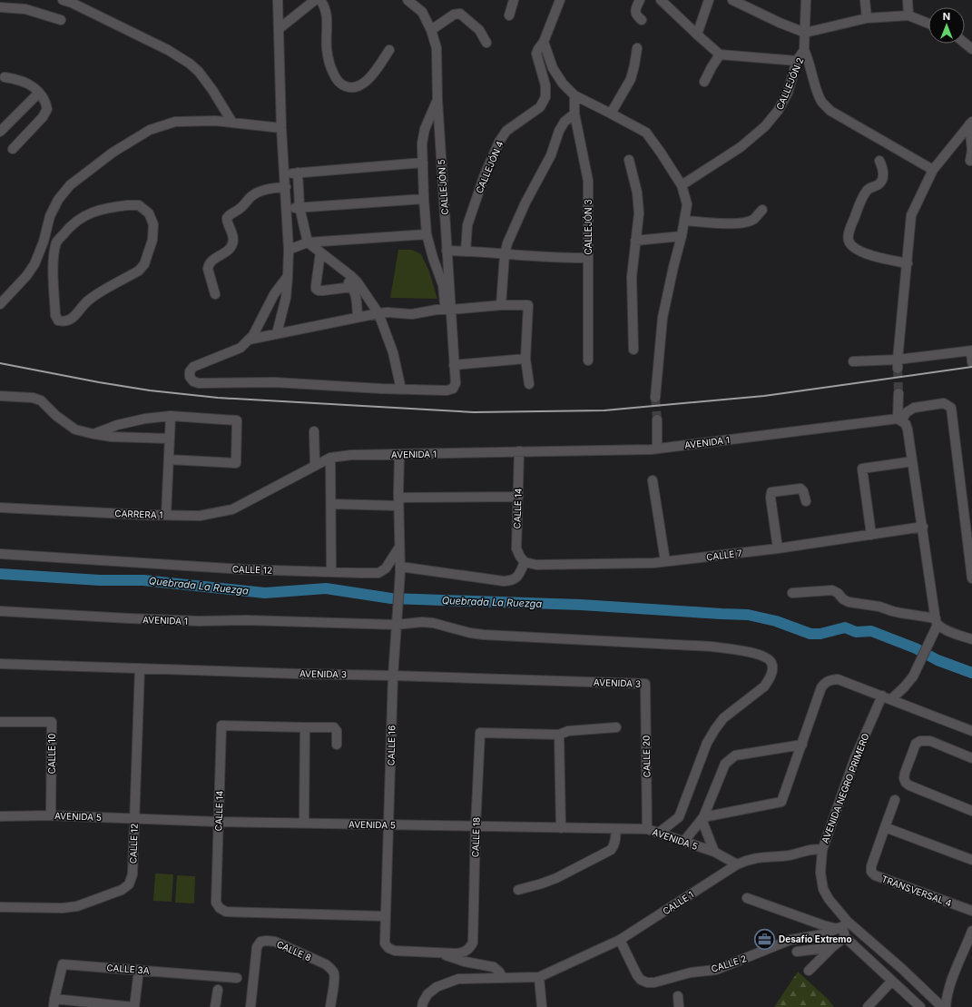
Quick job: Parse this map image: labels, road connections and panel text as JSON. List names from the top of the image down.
{
  "streets": {
    "street": [
      "CALLEJÓN 2",
      "CALLEJÓN 4",
      "CALLEJÓN 5",
      "CALLEJÓN 3",
      "AVENIDA 1",
      "CALLE 14",
      "CARRERA 1",
      "CALLE 7",
      "CALLE 12",
      "AVENIDA 3",
      "CALLE 16",
      "CALLE 10",
      "CALLE 20",
      "AVENIDA NEGRO PRIMERO",
      "AVENIDA 5",
      "CALLE 18",
      "TRANSVERSAL 4",
      "CALLE 1",
      "CALLE 8",
      "CALLE 2",
      "CALLE 3A"
    ]
  },
  "crossings": [
    ["AVENIDA 1", "CALLE 14"],
    ["AVENIDA 1", "CARRERA 1"],
    ["AVENIDA 1", "CALLE 16"],
    ["AVENIDA 1", "AVENIDA 5"],
    ["CALLE 14", "CALLE 7"],
    ["CALLE 14", "CALLE 16"],
    ["CALLE 14", "AVENIDA 5"],
    ["CALLE 12", "AVENIDA 3"],
    ["CALLE 12", "CALLE 16"],
    ["CALLE 12", "AVENIDA 5"],
    ["AVENIDA 3", "CALLE 16"],
    ["AVENIDA 3", "CALLE 20"],
    ["CALLE 16", "AVENIDA 5"],
    ["CALLE 16", "CALLE 18"],
    ["CALLE 10", "AVENIDA 5"],
    ["CALLE 20", "AVENIDA 5"],
    ["AVENIDA NEGRO PRIMERO", "CALLE 1"],
    ["AVENIDA NEGRO PRIMERO", "CALLE 2"],
    ["AVENIDA 5", "CALLE 18"],
    ["AVENIDA 5", "CALLE 1"],
    ["CALLE 1", "CALLE 2"]
  ],
  "water": ["Quebrada La Ruezga"],
  "places": {
    "office": ["Desafío Extremo"]
  },
  "north": "top"
}
